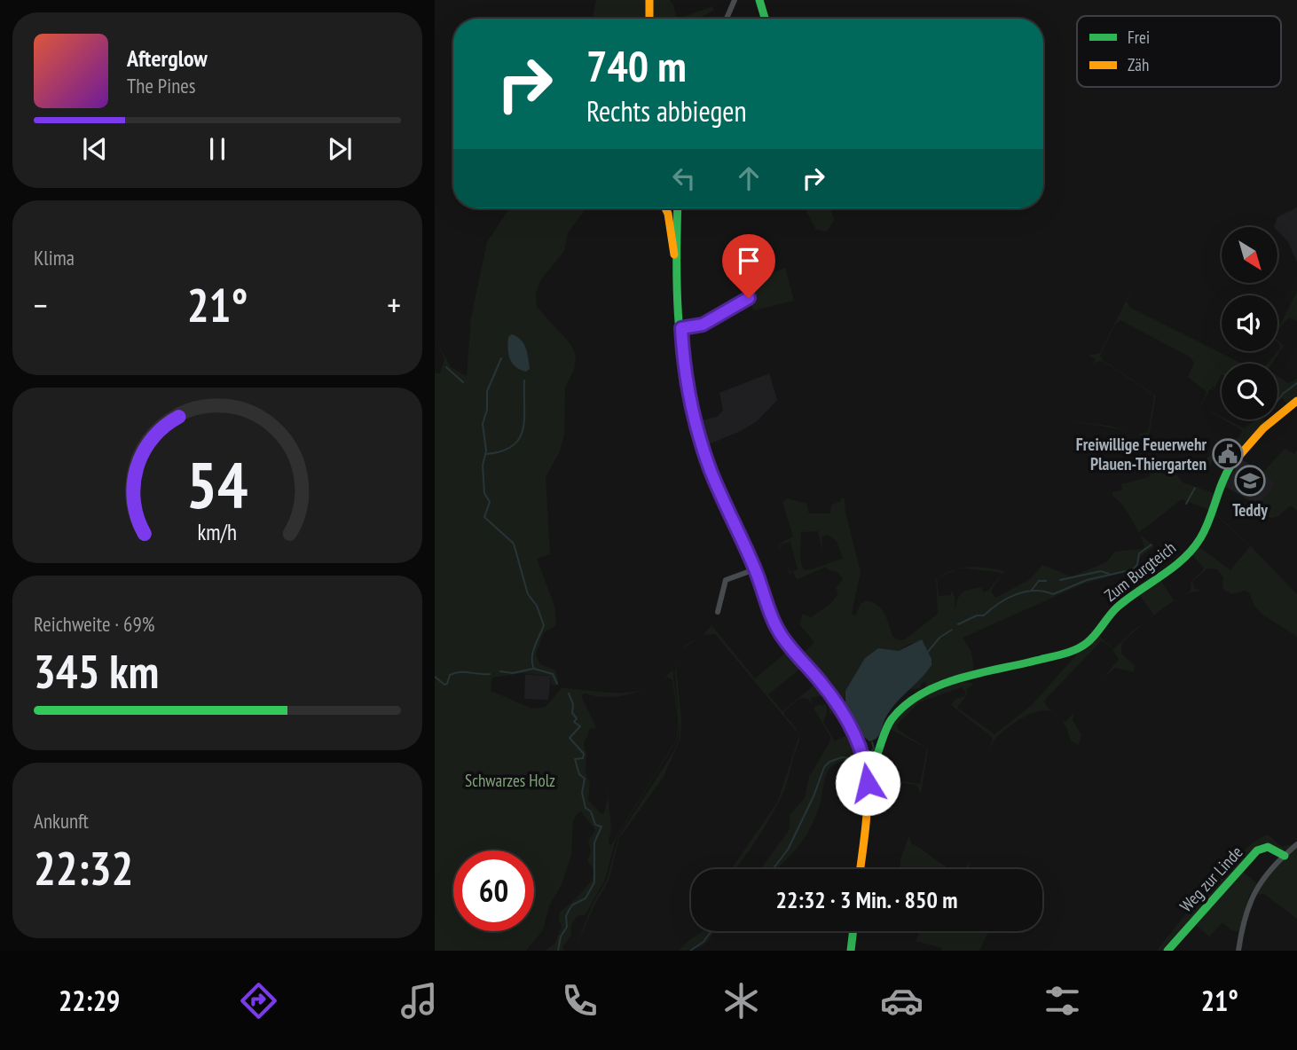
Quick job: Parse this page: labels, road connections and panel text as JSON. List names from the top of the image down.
{
  "streets": {
    "street": ["Zum Burgteich", "Weg zur Linde"]
  },
  "parks": ["Schwarzes Holz"],
  "places": {
    "public building": ["Freiwillige Feuerwehr Plauen-Thiergarten"],
    "school or university": ["Teddy"]
  },
  "legend": ["Frei", "Zäh"],
  "north": "bottom right",
  "page": {
    "turn": ["740 m", "Rechts abbiegen"],
    "song": ["Afterglow", "The Pines"],
    "tile": [
      "Klima",
      ["Reichweite · 69%", "345 km"],
      ["Ankunft", "22:32"]
    ],
    "heat": ["−", "21°", "+"],
    "limit": "60",
    "trip": "22:32 · 3 Min. · 850 m",
    "tabs": ["22:29", "21°"],
    "gauge": ["54", "km/h"]
  }
}
